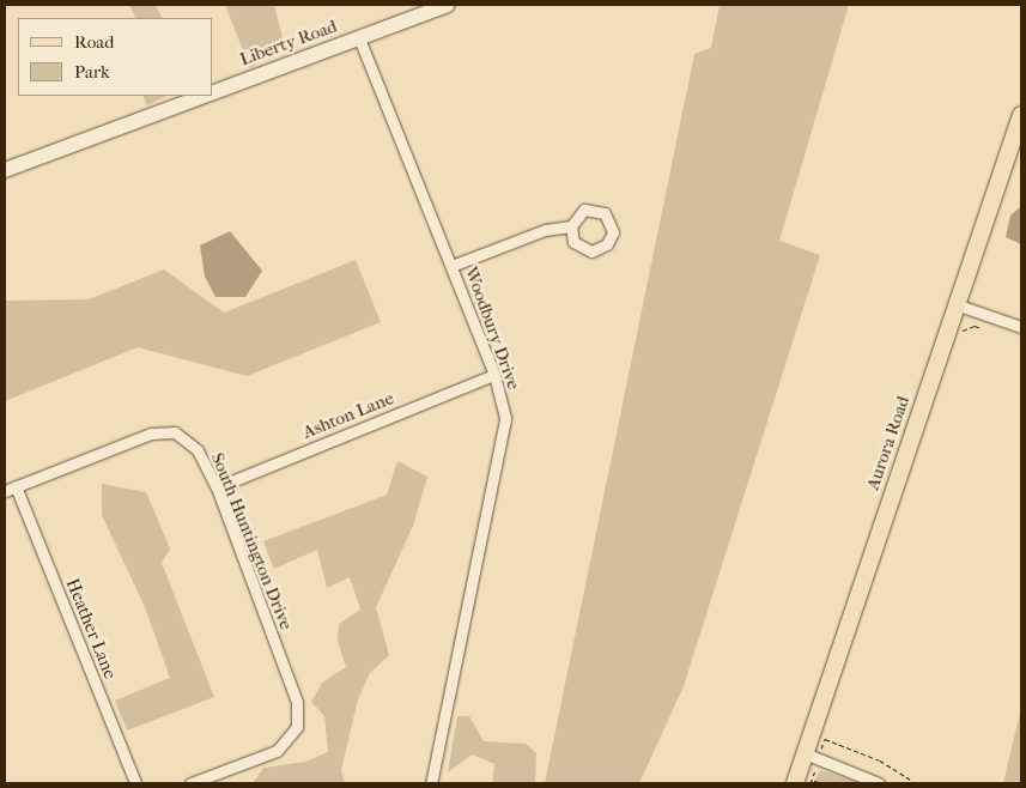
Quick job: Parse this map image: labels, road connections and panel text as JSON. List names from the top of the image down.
{
  "streets": {
    "main road": ["Aurora Road"],
    "street": [
      "Liberty Road",
      "Woodbury Drive",
      "Ashton Lane",
      "South Huntington Drive",
      "Heather Lane"
    ]
  },
  "crossings": [
    ["Liberty Road", "Woodbury Drive"],
    ["Woodbury Drive", "Ashton Lane"],
    ["Ashton Lane", "South Huntington Drive"],
    ["South Huntington Drive", "Heather Lane"]
  ],
  "legend": ["Road", "Park"]
}
